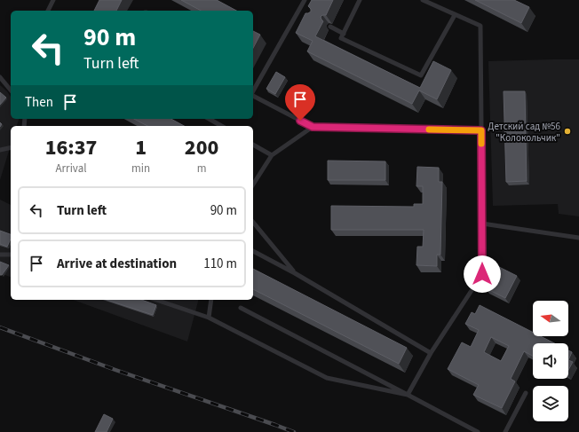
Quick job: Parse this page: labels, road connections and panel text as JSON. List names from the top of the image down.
{
  "places": ["Детский сад №56 \"Колокольчик\""],
  "north": "left",
  "page": {
    "turn": ["90 m", "Turn left"],
    "then": "Then",
    "eta": [
      "16:37",
      "Arrival",
      "1",
      "min",
      "200",
      "m"
    ],
    "list": [
      {
        "name": "Turn left",
        "value": "90 m"
      },
      {
        "name": "Arrive at destination",
        "value": "110 m"
      }
    ]
  }
}
